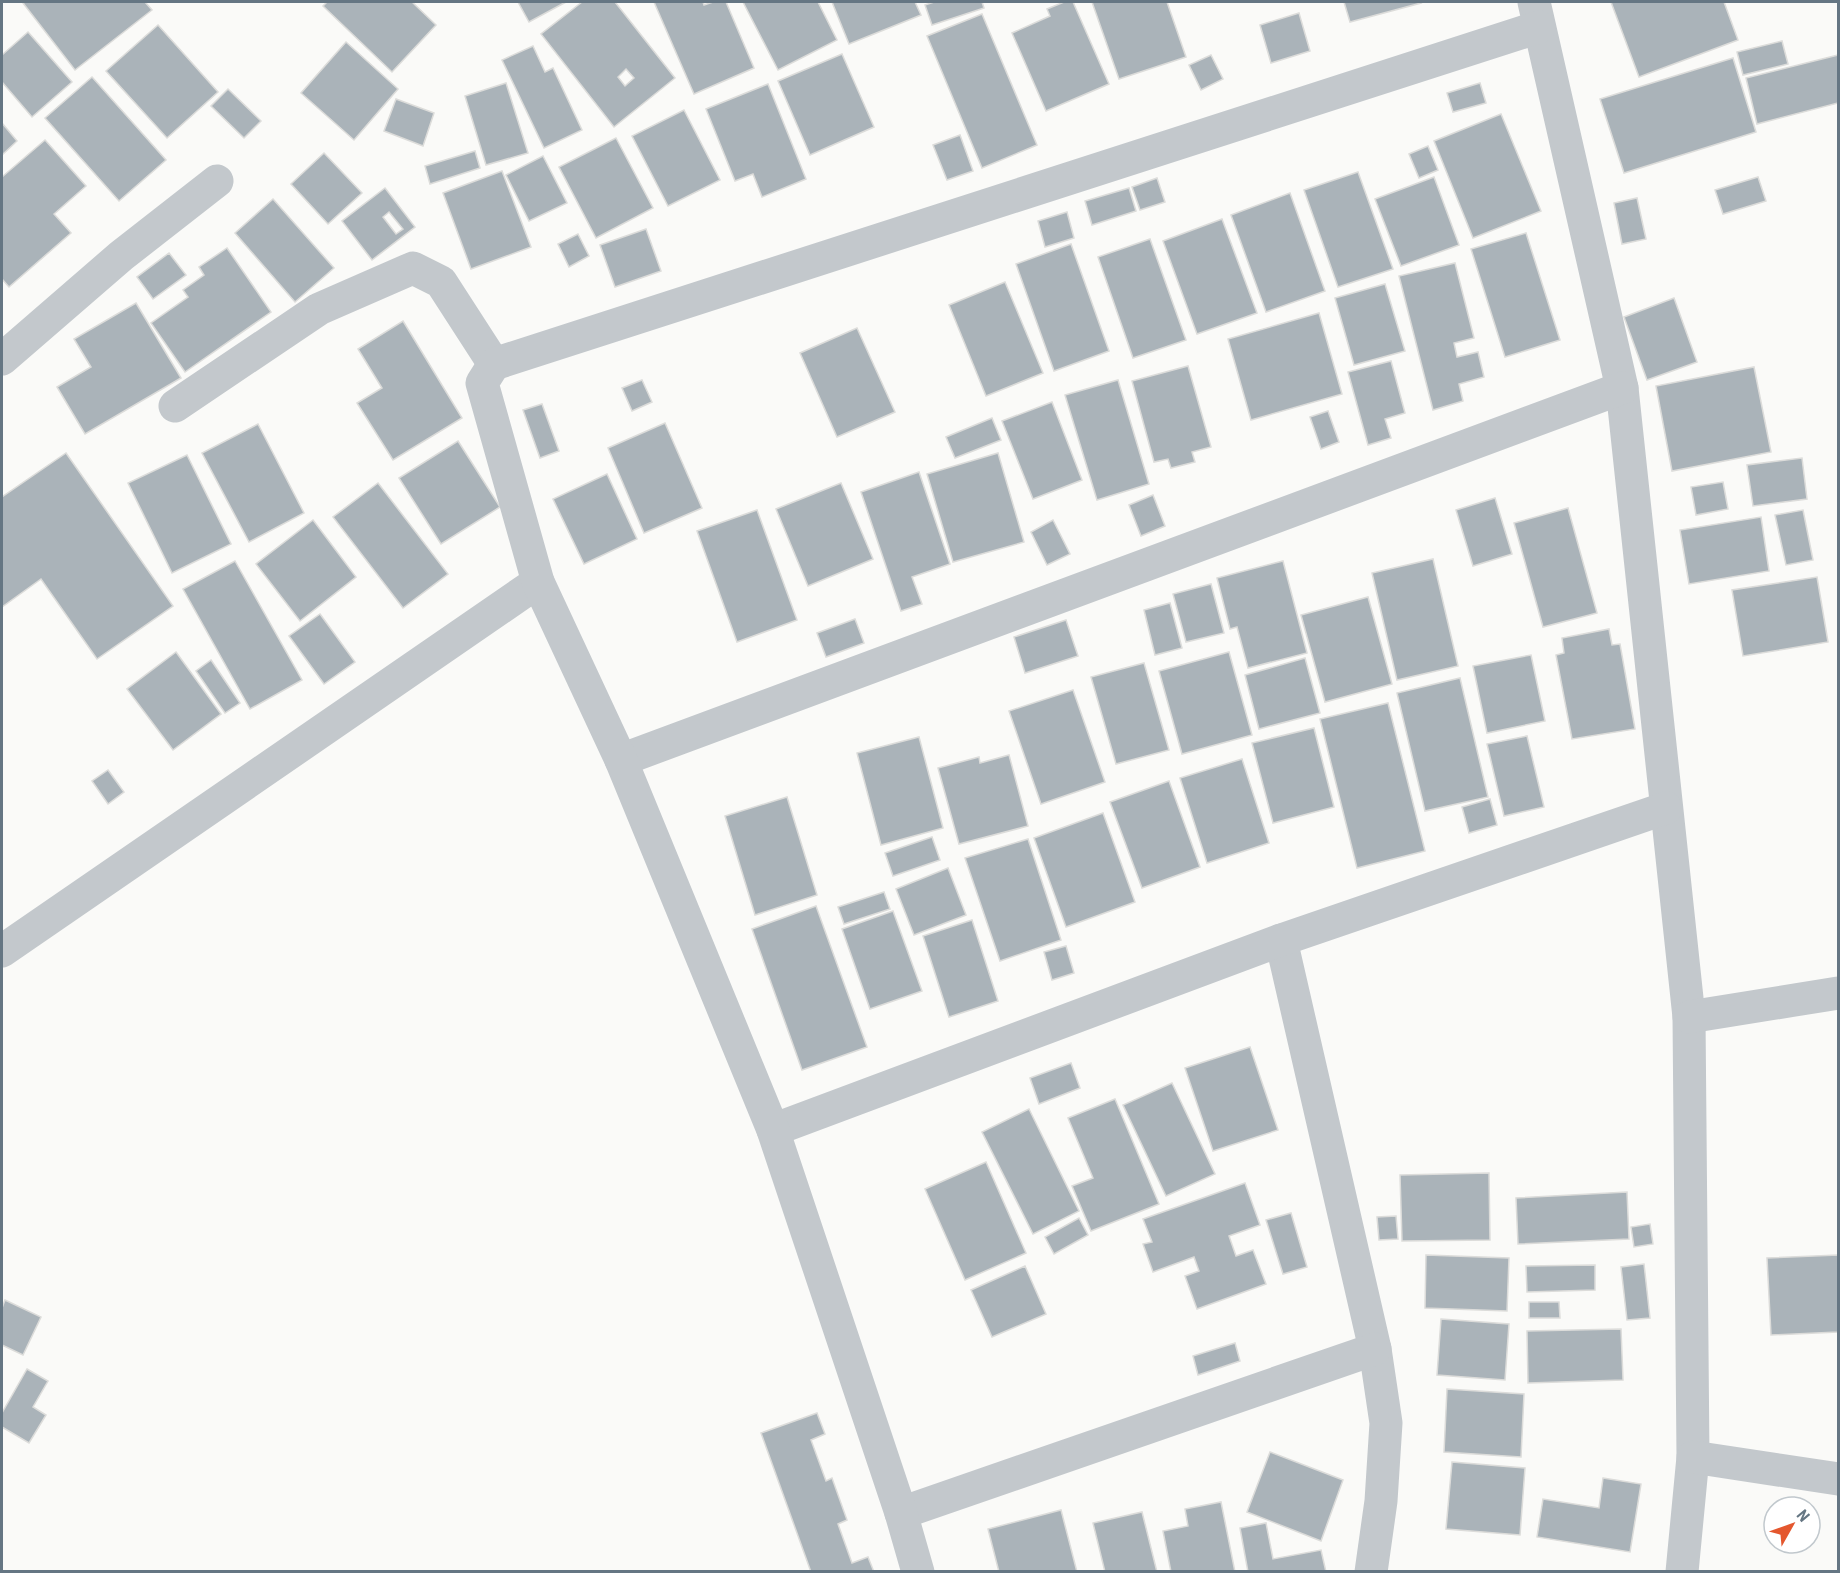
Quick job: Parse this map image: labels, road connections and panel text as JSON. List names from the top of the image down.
{
  "north": "top right"
}
